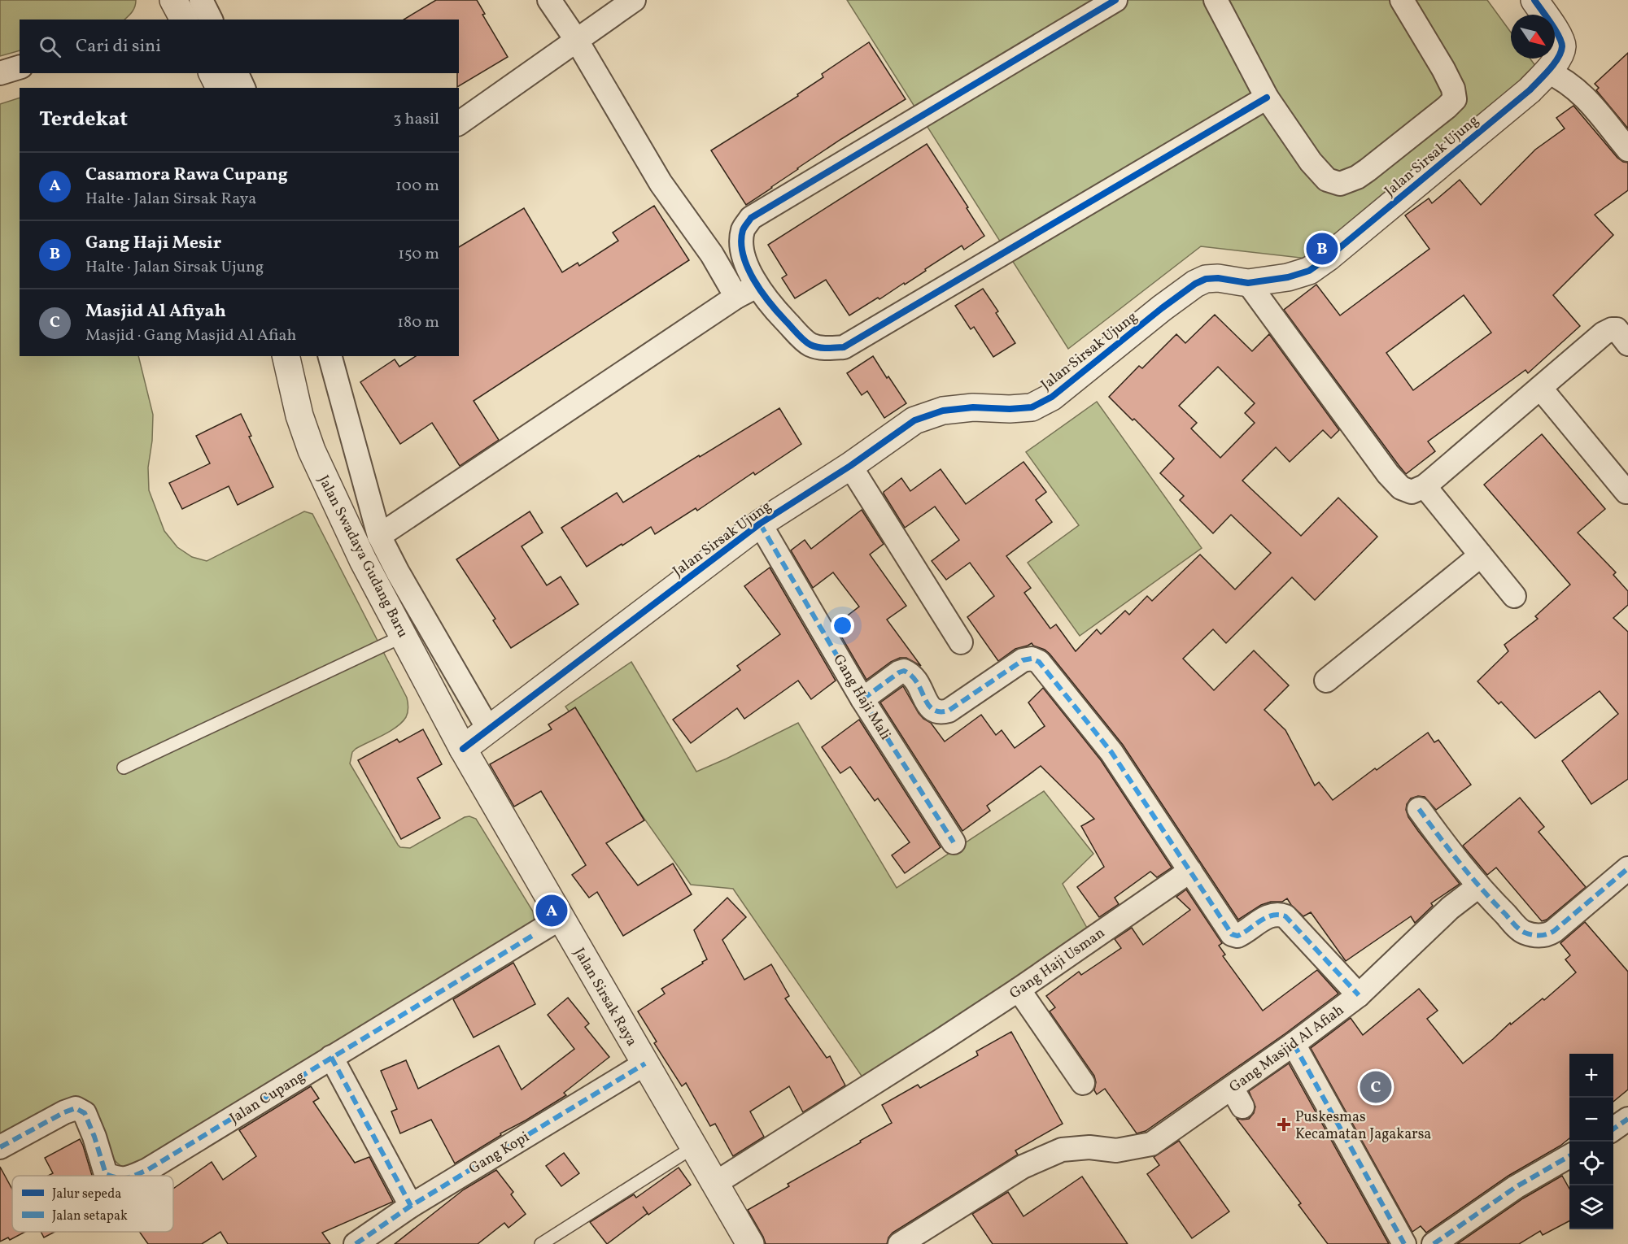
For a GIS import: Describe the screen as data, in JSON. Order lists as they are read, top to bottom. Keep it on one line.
{"streets":{"street":["Jalan Sirsak Ujung","Jalan Swadaya Gudang Baru","Gang Haji Mali","Gang Haji Usman","Jalan Sirsak Raya","Gang Masjid Al Afiah","Jalan Cupang","Gang Kopi"]},"crossings":[["Jalan Sirsak Ujung","Jalan Swadaya Gudang Baru"],["Jalan Sirsak Ujung","Gang Haji Mali"],["Jalan Sirsak Ujung","Jalan Sirsak Raya"],["Jalan Swadaya Gudang Baru","Jalan Sirsak Raya"],["Gang Haji Usman","Jalan Sirsak Raya"],["Jalan Sirsak Raya","Jalan Cupang"],["Jalan Sirsak Raya","Gang Kopi"]],"places":{"health":["Puskesmas Kecamatan Jagakarsa"]},"legend":["Jalur sepeda","Jalan setapak"],"north":"bottom right","page":{"search":"Cari di sini","heading":["Terdekat","3 hasil"],"list":[{"mark":"A","name":"Casamora Rawa Cupang","note":"Halte · Jalan Sirsak Raya","value":"100 m"},{"mark":"B","name":"Gang Haji Mesir","note":"Halte · Jalan Sirsak Ujung","value":"150 m"},{"mark":"C","name":"Masjid Al Afiyah","note":"Masjid · Gang Masjid Al Afiah","value":"180 m"}],"pins":["B","A","C"],"map_buttons":["+","−"]}}
